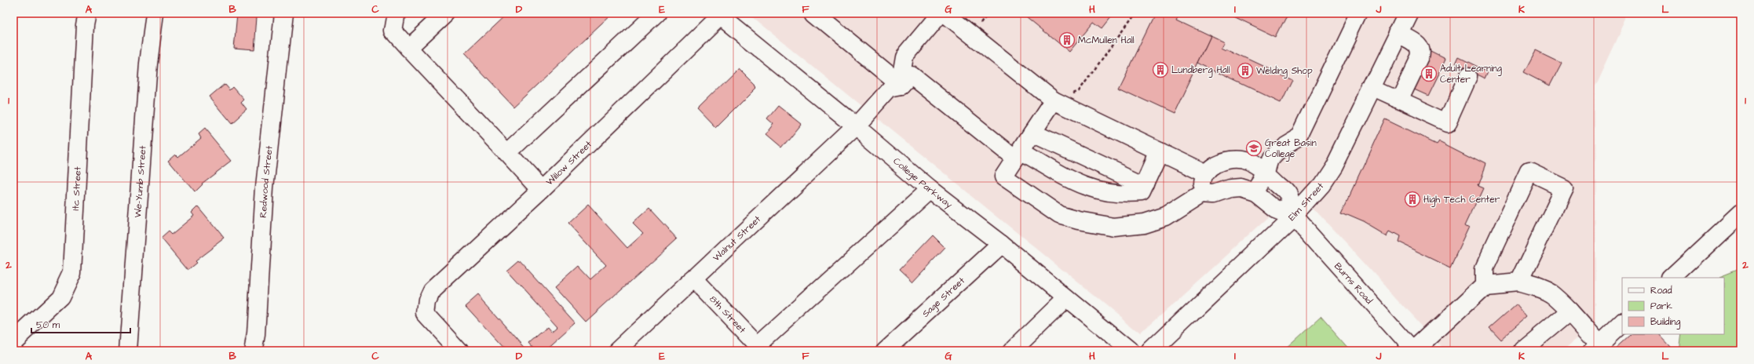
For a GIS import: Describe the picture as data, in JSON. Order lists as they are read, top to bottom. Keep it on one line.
{"streets":{"street":["Willow Street","We-Yumb Street","Redwood Street","College Parkway","Itc Street","Elm Street","Walnut Street","Burns Road","Sage Street","8th Street"]},"crossings":[["Willow Street","College Parkway"],["College Parkway","Walnut Street"],["College Parkway","Sage Street"],["Elm Street","Burns Road"],["Walnut Street","8th Street"]],"places":{"building":["McMullen Hall","Lundberg Hall","Welding Shop","Adult Learning Center","High Tech Center"],"school or university":["Great Basin College"]},"legend":["Road","Park","Building"],"scale_bar":"50 m","grid":{"columns":["A","B","C","D","E","F","G","H","I","J","K","L"],"rows":["1","2"]}}
